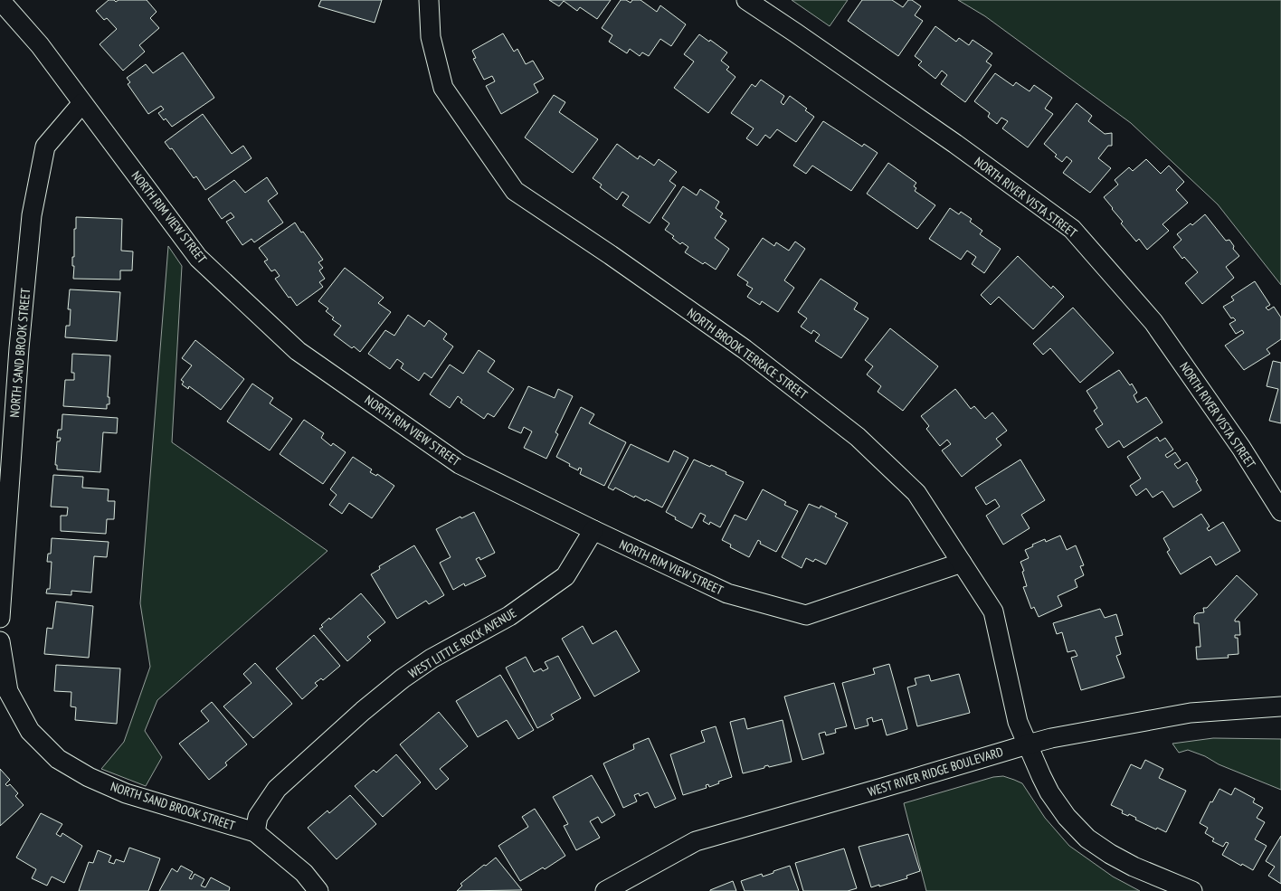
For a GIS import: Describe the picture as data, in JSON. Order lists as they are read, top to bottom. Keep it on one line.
{"streets":{"street":["NORTH RIVER VISTA STREET","NORTH RIM VIEW STREET","NORTH SAND BROOK STREET","NORTH BROOK TERRACE STREET","WEST LITTLE ROCK AVENUE","WEST RIVER RIDGE BOULEVARD"]},"crossings":[["NORTH RIM VIEW STREET","NORTH SAND BROOK STREET"],["NORTH RIM VIEW STREET","NORTH BROOK TERRACE STREET"],["NORTH RIM VIEW STREET","WEST LITTLE ROCK AVENUE"],["NORTH SAND BROOK STREET","WEST LITTLE ROCK AVENUE"],["NORTH BROOK TERRACE STREET","WEST RIVER RIDGE BOULEVARD"]]}
